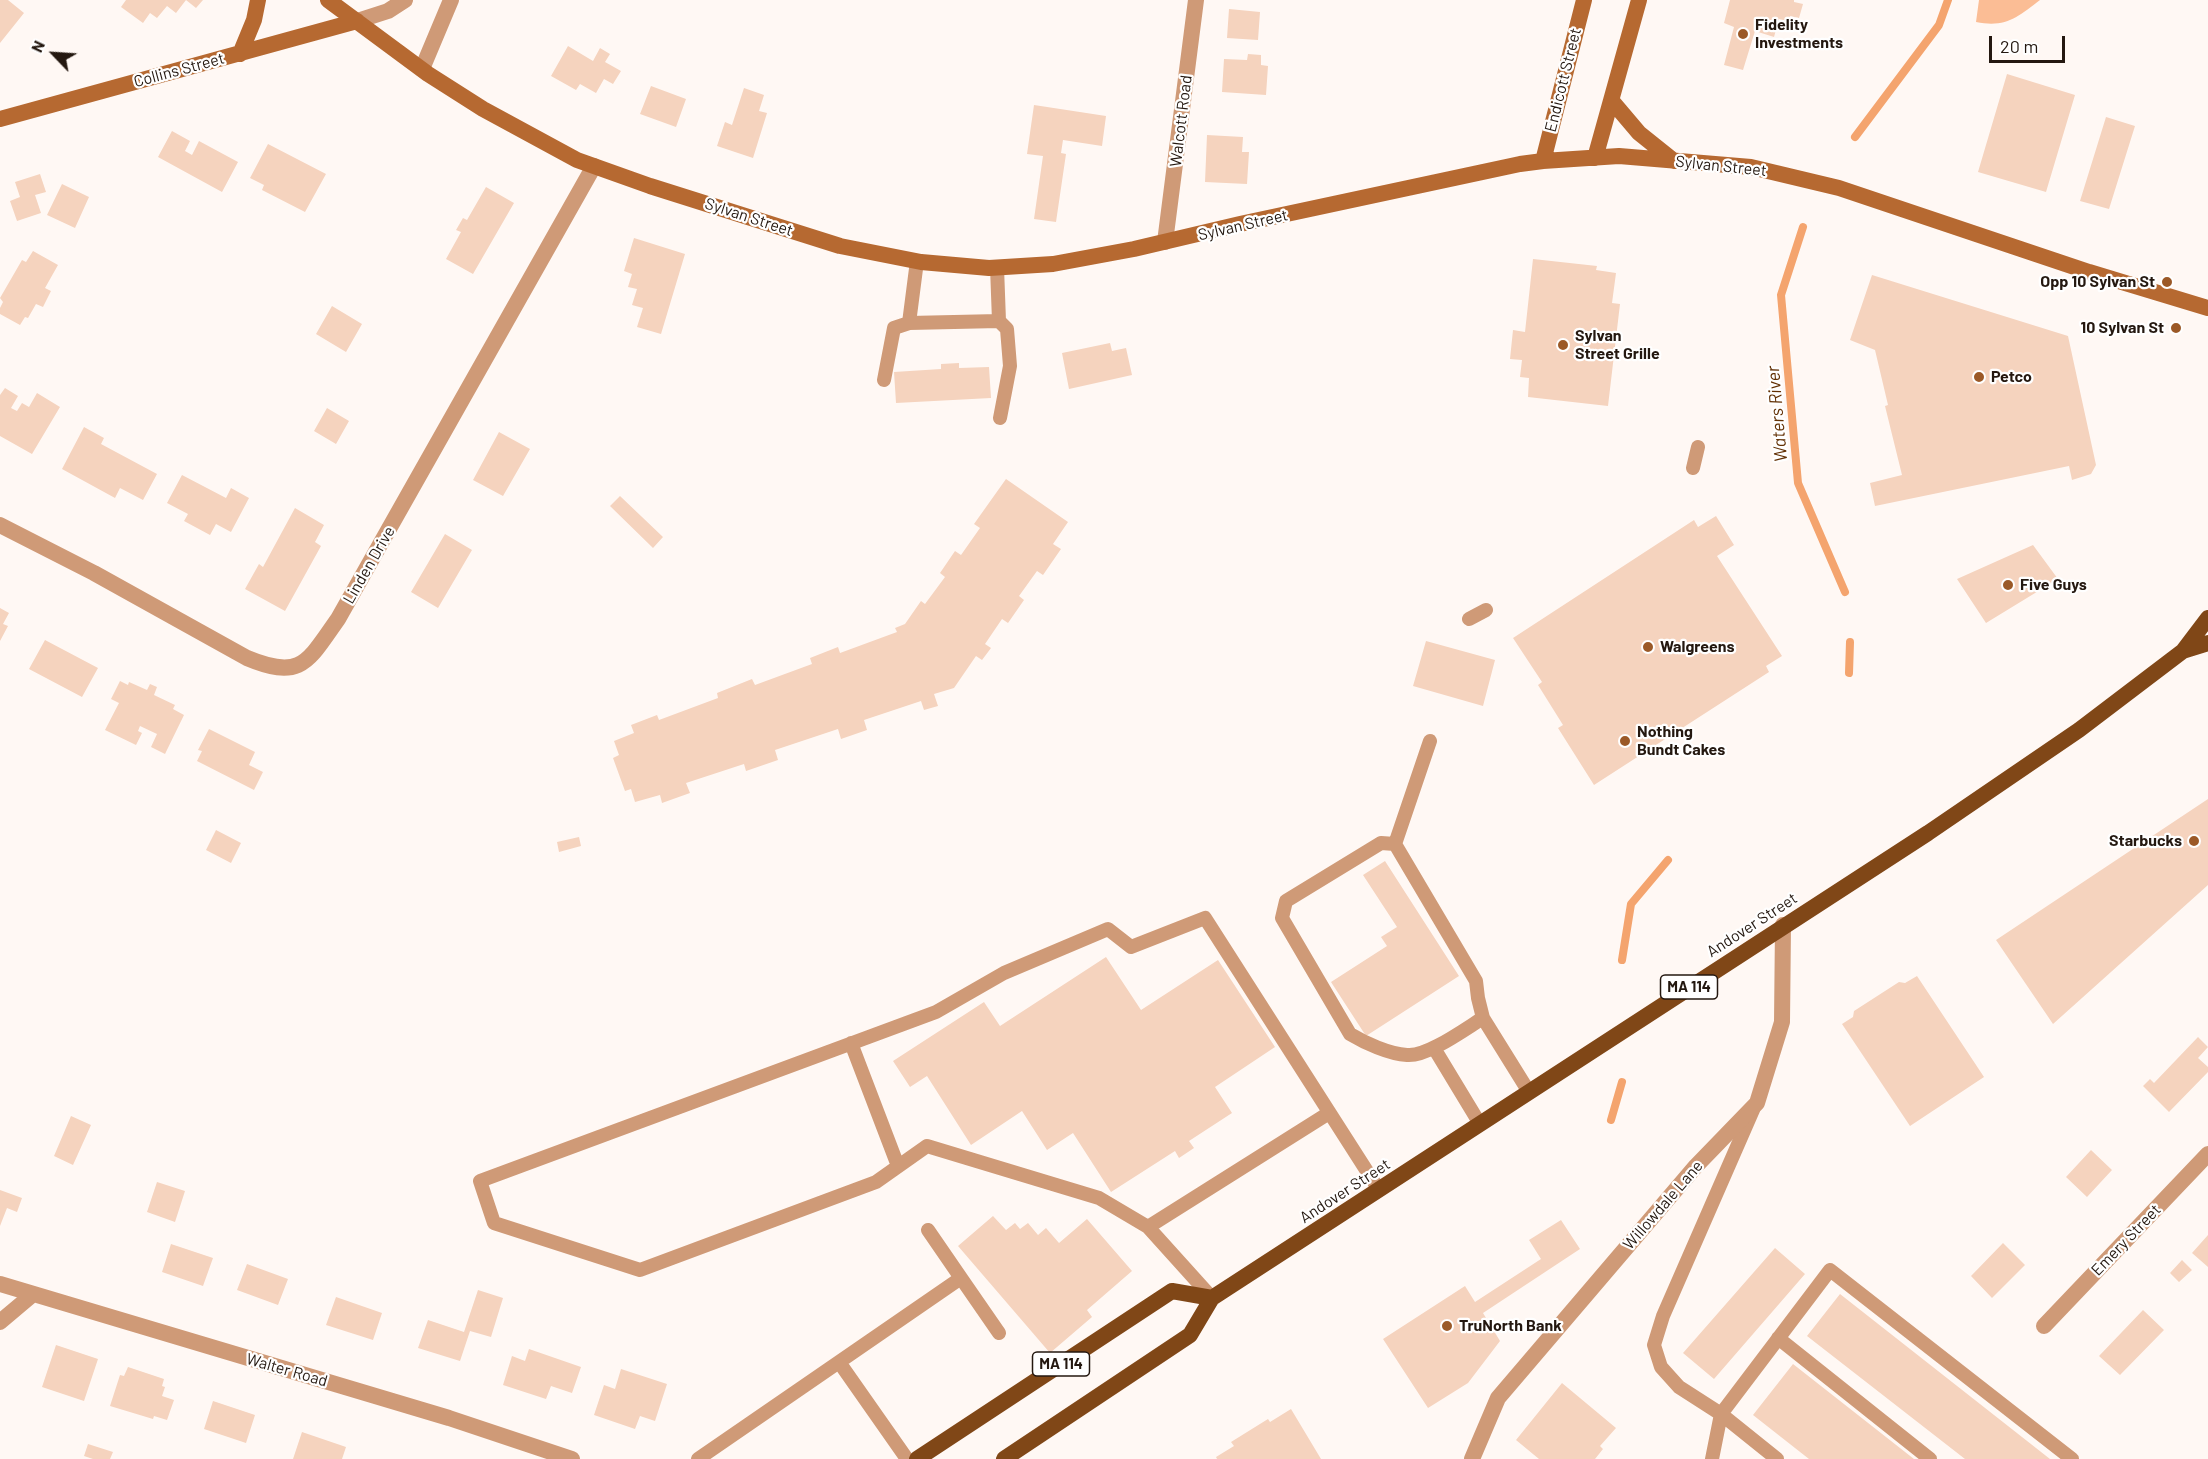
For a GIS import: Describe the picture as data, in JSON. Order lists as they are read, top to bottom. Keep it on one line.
{"streets":{"highway":["Andover Street","MA 114"],"main road":["Collins Street","Endicott Street","Sylvan Street"],"street":["Walcott Road","Linden Drive","Willowdale Lane","Emery Street","Walter Road"]},"crossings":[["Collins Street","Sylvan Street"],["Endicott Street","Sylvan Street"],["Walcott Road","Sylvan Street"],["Sylvan Street","Linden Drive"],["Andover Street","MA 114"],["Andover Street","Willowdale Lane"]],"water":["Waters River"],"places":["Fidelity Investments","Opp 10 Sylvan St","10 Sylvan St","Sylvan Street Grille","Petco","Five Guys","Walgreens","Nothing Bundt Cakes","Starbucks","TruNorth Bank"],"scale_bar":"20 m","north":"top left"}
